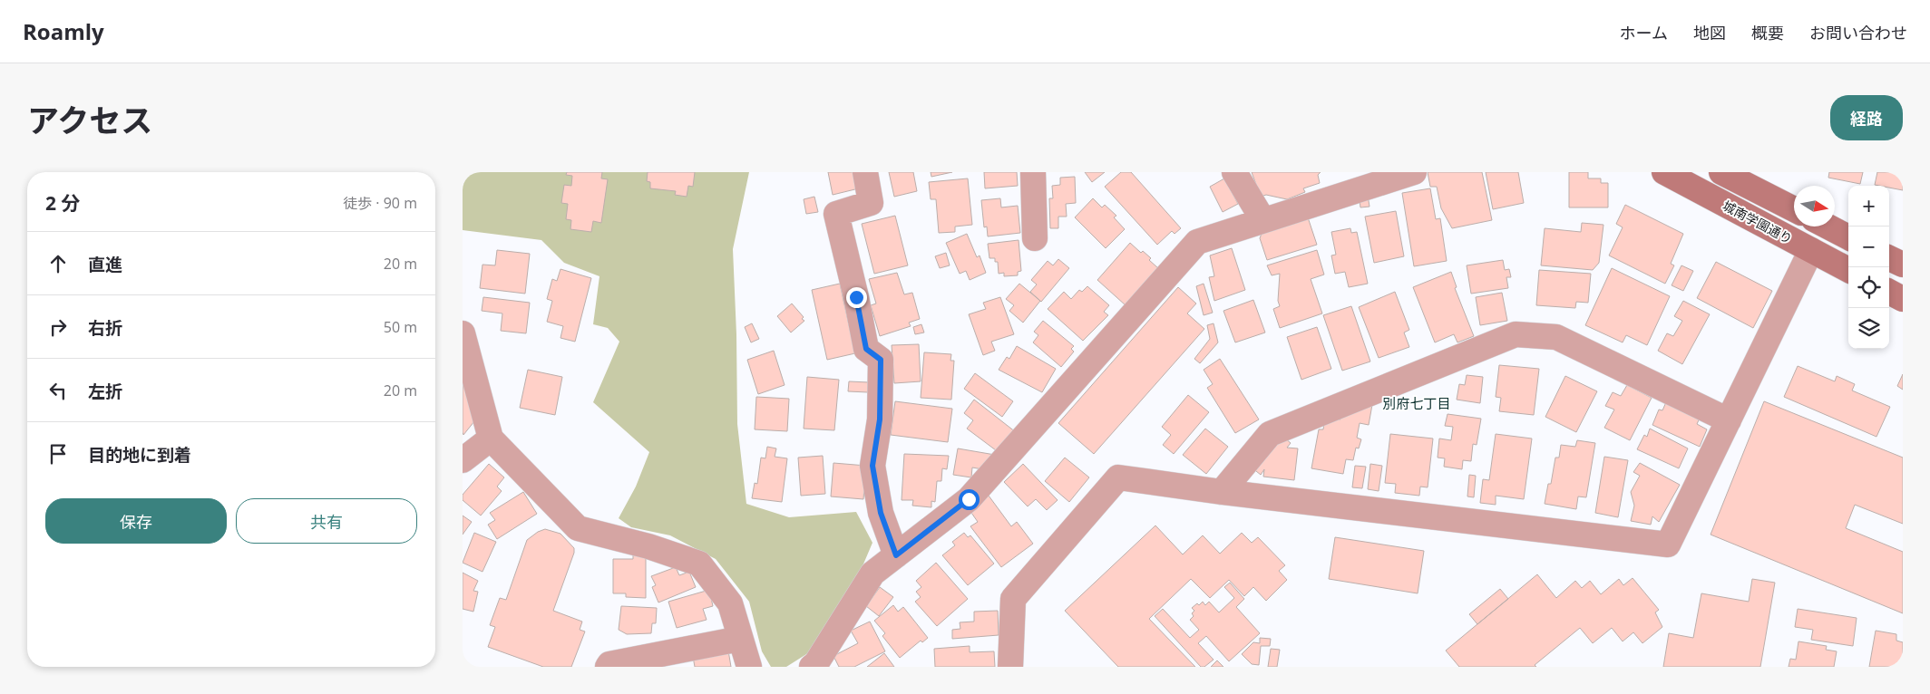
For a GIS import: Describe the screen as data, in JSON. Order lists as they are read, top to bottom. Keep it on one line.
{"streets":{"street":["城南学園通り"]},"districts":["別府七丁目"],"north":"right","page":{"header":"Roamly","nav":["ホーム","地図","概要","お問い合わせ"],"title":"アクセス","buttons":["経路",["保存","共有"]],"heading":["2 分","徒歩 · 90 m"],"map_buttons":["+","−"],"list":[["直進","20 m"],["右折","50 m"],["左折","20 m"],"目的地に到着"]}}
